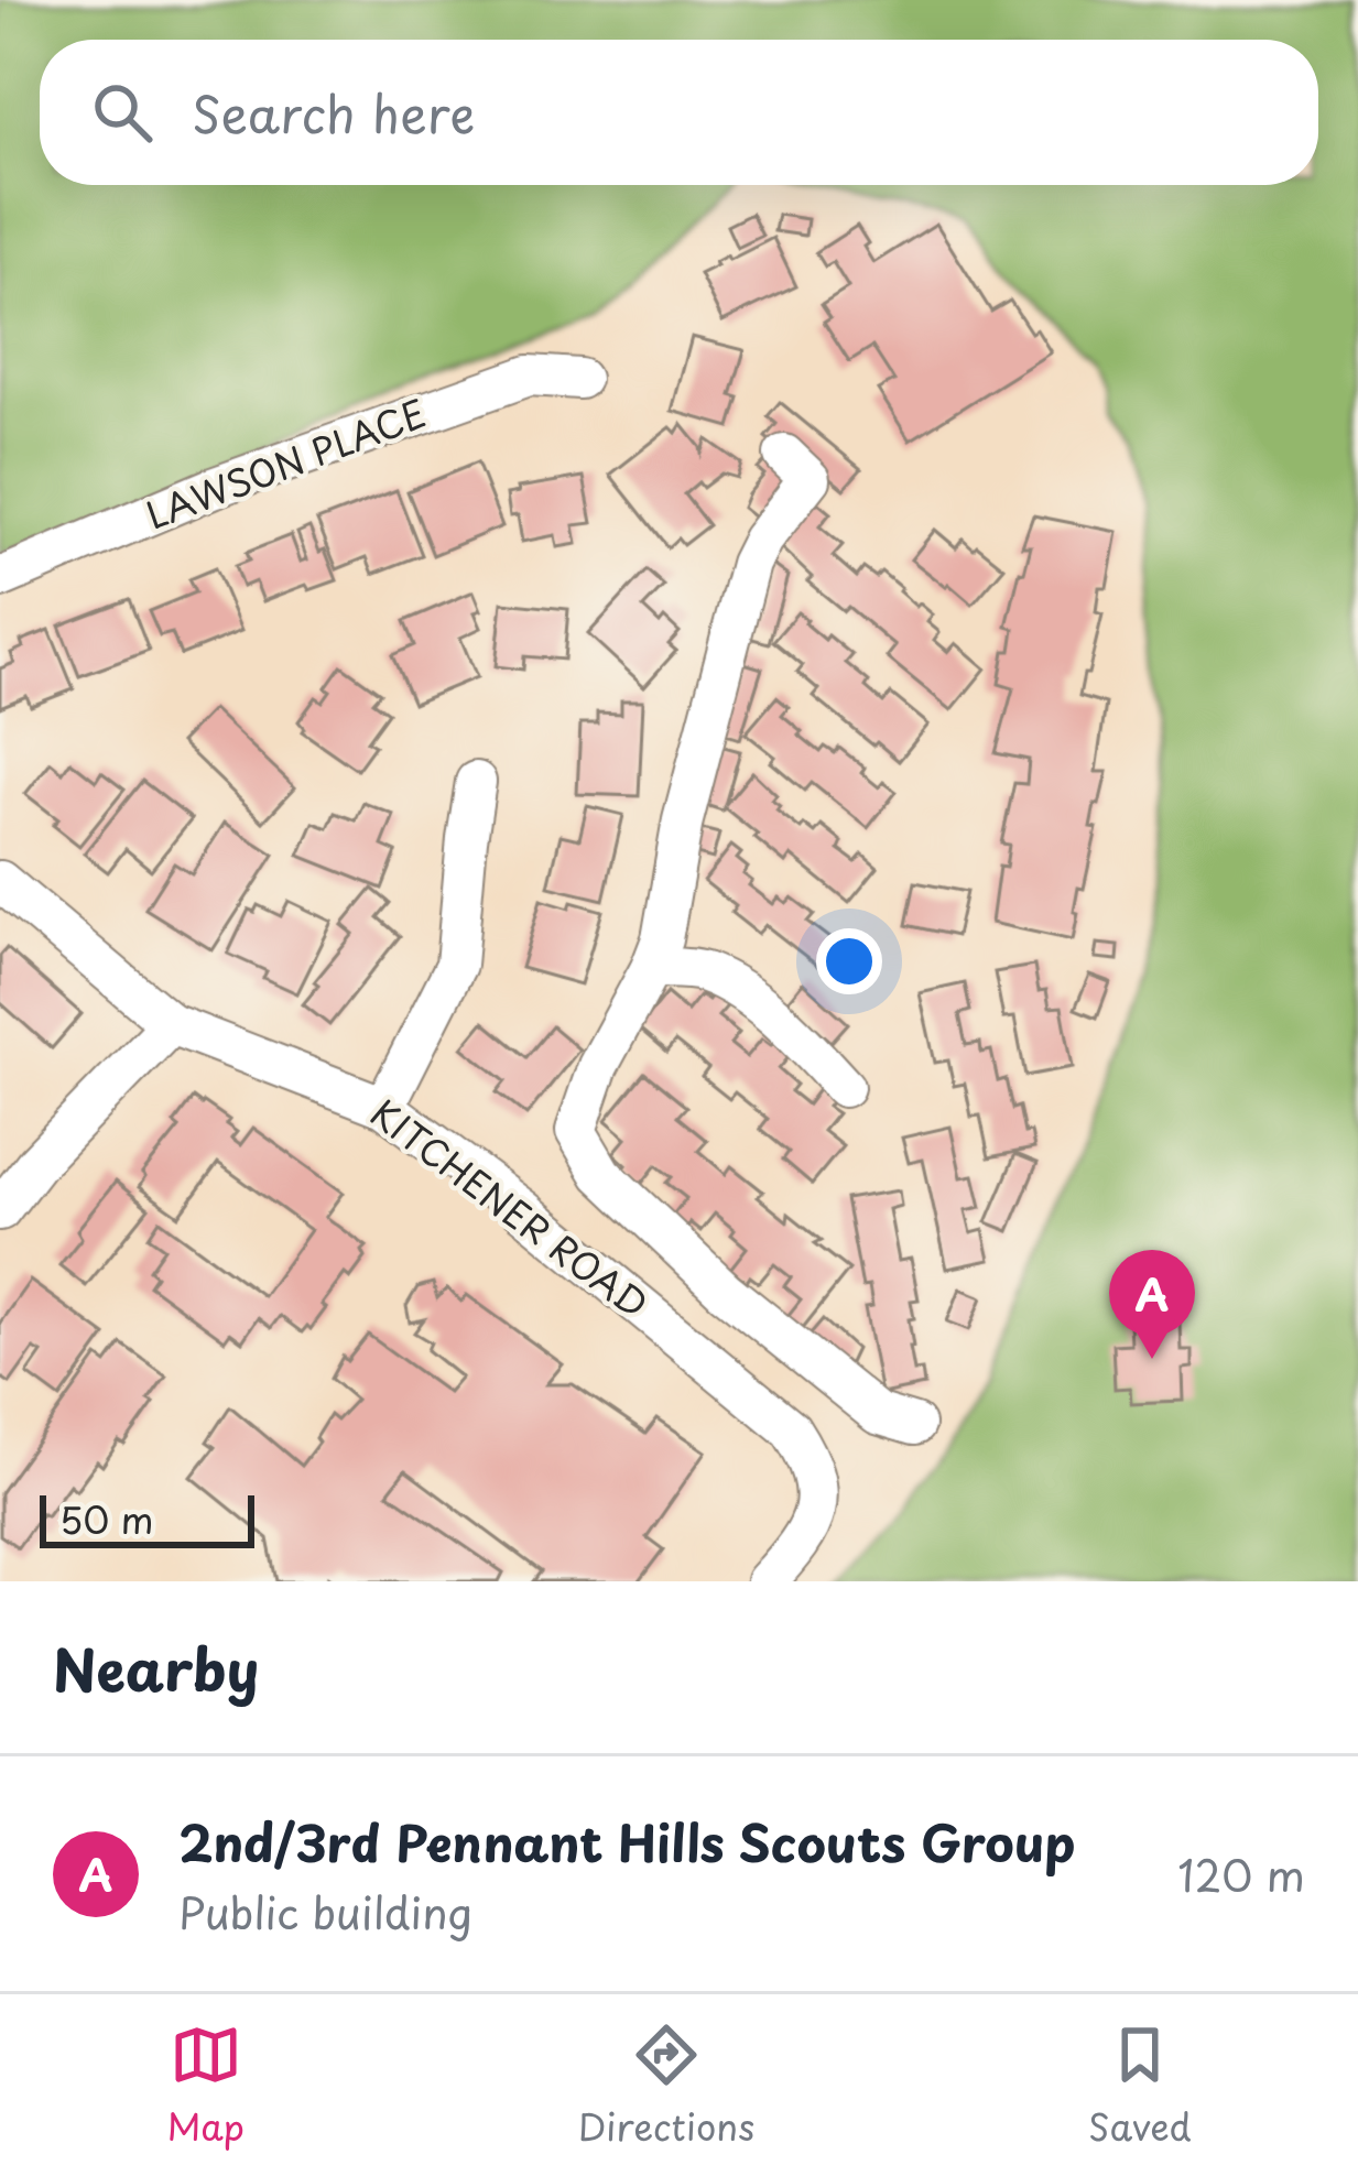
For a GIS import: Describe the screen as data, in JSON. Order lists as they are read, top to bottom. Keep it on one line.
{"streets":{"street":["LAWSON PLACE","KITCHENER ROAD"]},"scale_bar":"50 m","page":{"search":"Search here","pins":"A","scale":"50 m","heading":"Nearby","list":[{"mark":"A","name":"2nd/3rd Pennant Hills Scouts Group","note":"Public building","value":"120 m"}],"nav":["Map","Directions","Saved"]}}
